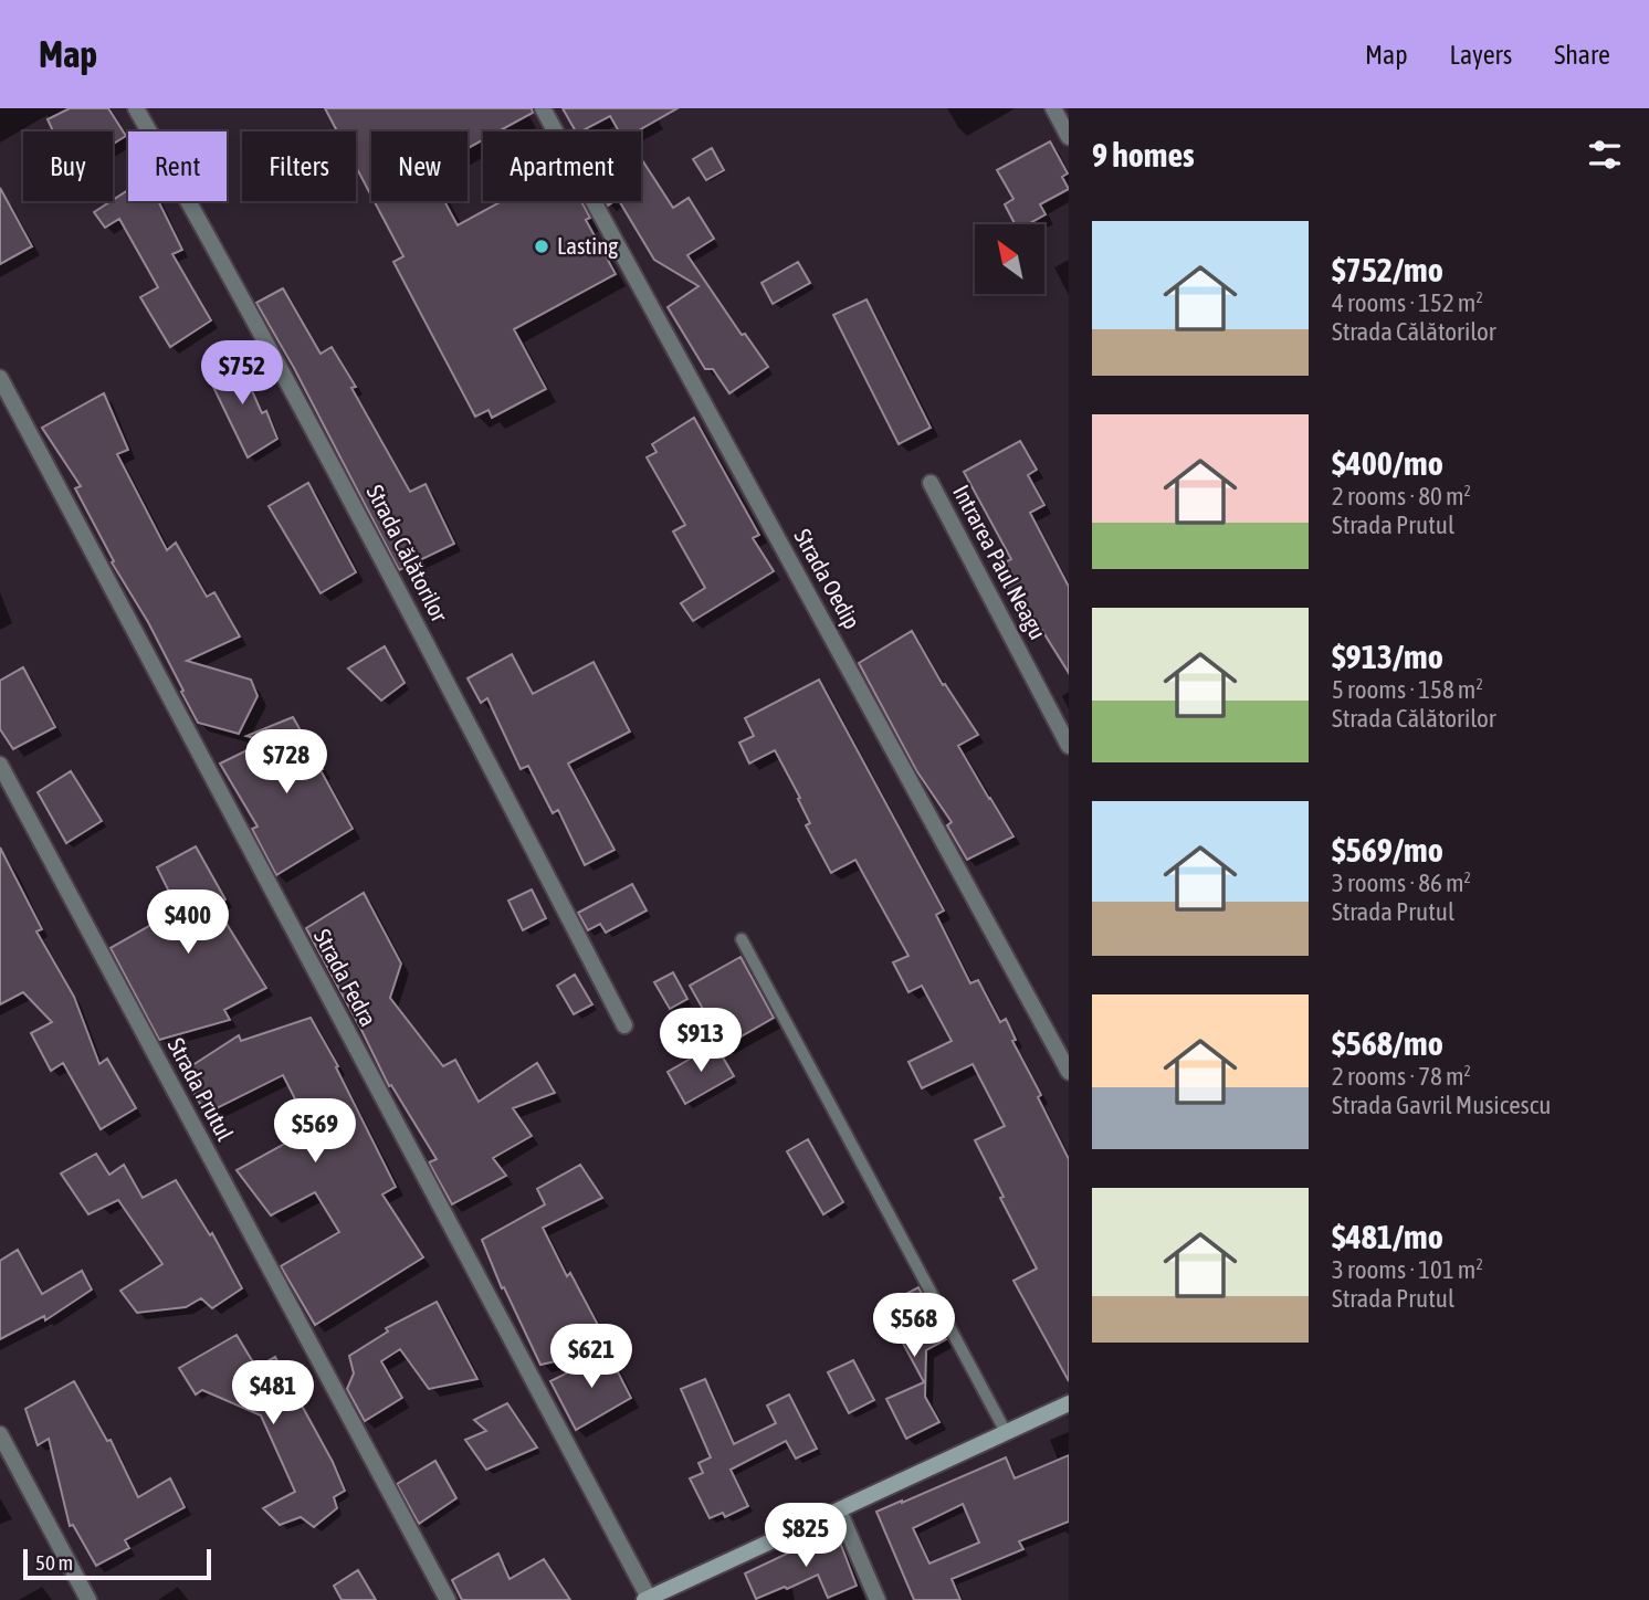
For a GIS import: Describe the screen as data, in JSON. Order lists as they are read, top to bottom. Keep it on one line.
{"streets":{"street":["Strada Călătorilor","Intrarea Paul Neagu","Strada Oedip","Strada Fedra","Strada Prutul"]},"places":["Lasting"],"scale_bar":"50 m","north":"top left","page":{"header":"Map","nav":["Map","Layers","Share"],"heading":"9 homes","chip":["Buy","Rent","Filters","New","Apartment"],"list":[{"name":"$752/mo","note":"4 rooms · 152 m² · Strada Călătorilor"},{"name":"$400/mo","note":"2 rooms · 80 m² · Strada Prutul"},{"name":"$913/mo","note":"5 rooms · 158 m² · Strada Călătorilor"},{"name":"$569/mo","note":"3 rooms · 86 m² · Strada Prutul"},{"name":"$568/mo","note":"2 rooms · 78 m² · Strada Gavril Musicescu"},{"name":"$481/mo","note":"3 rooms · 101 m² · Strada Prutul"}],"price":["$752","$728","$400","$913","$569","$568","$621","$481","$825"],"scale":"50 m"}}
